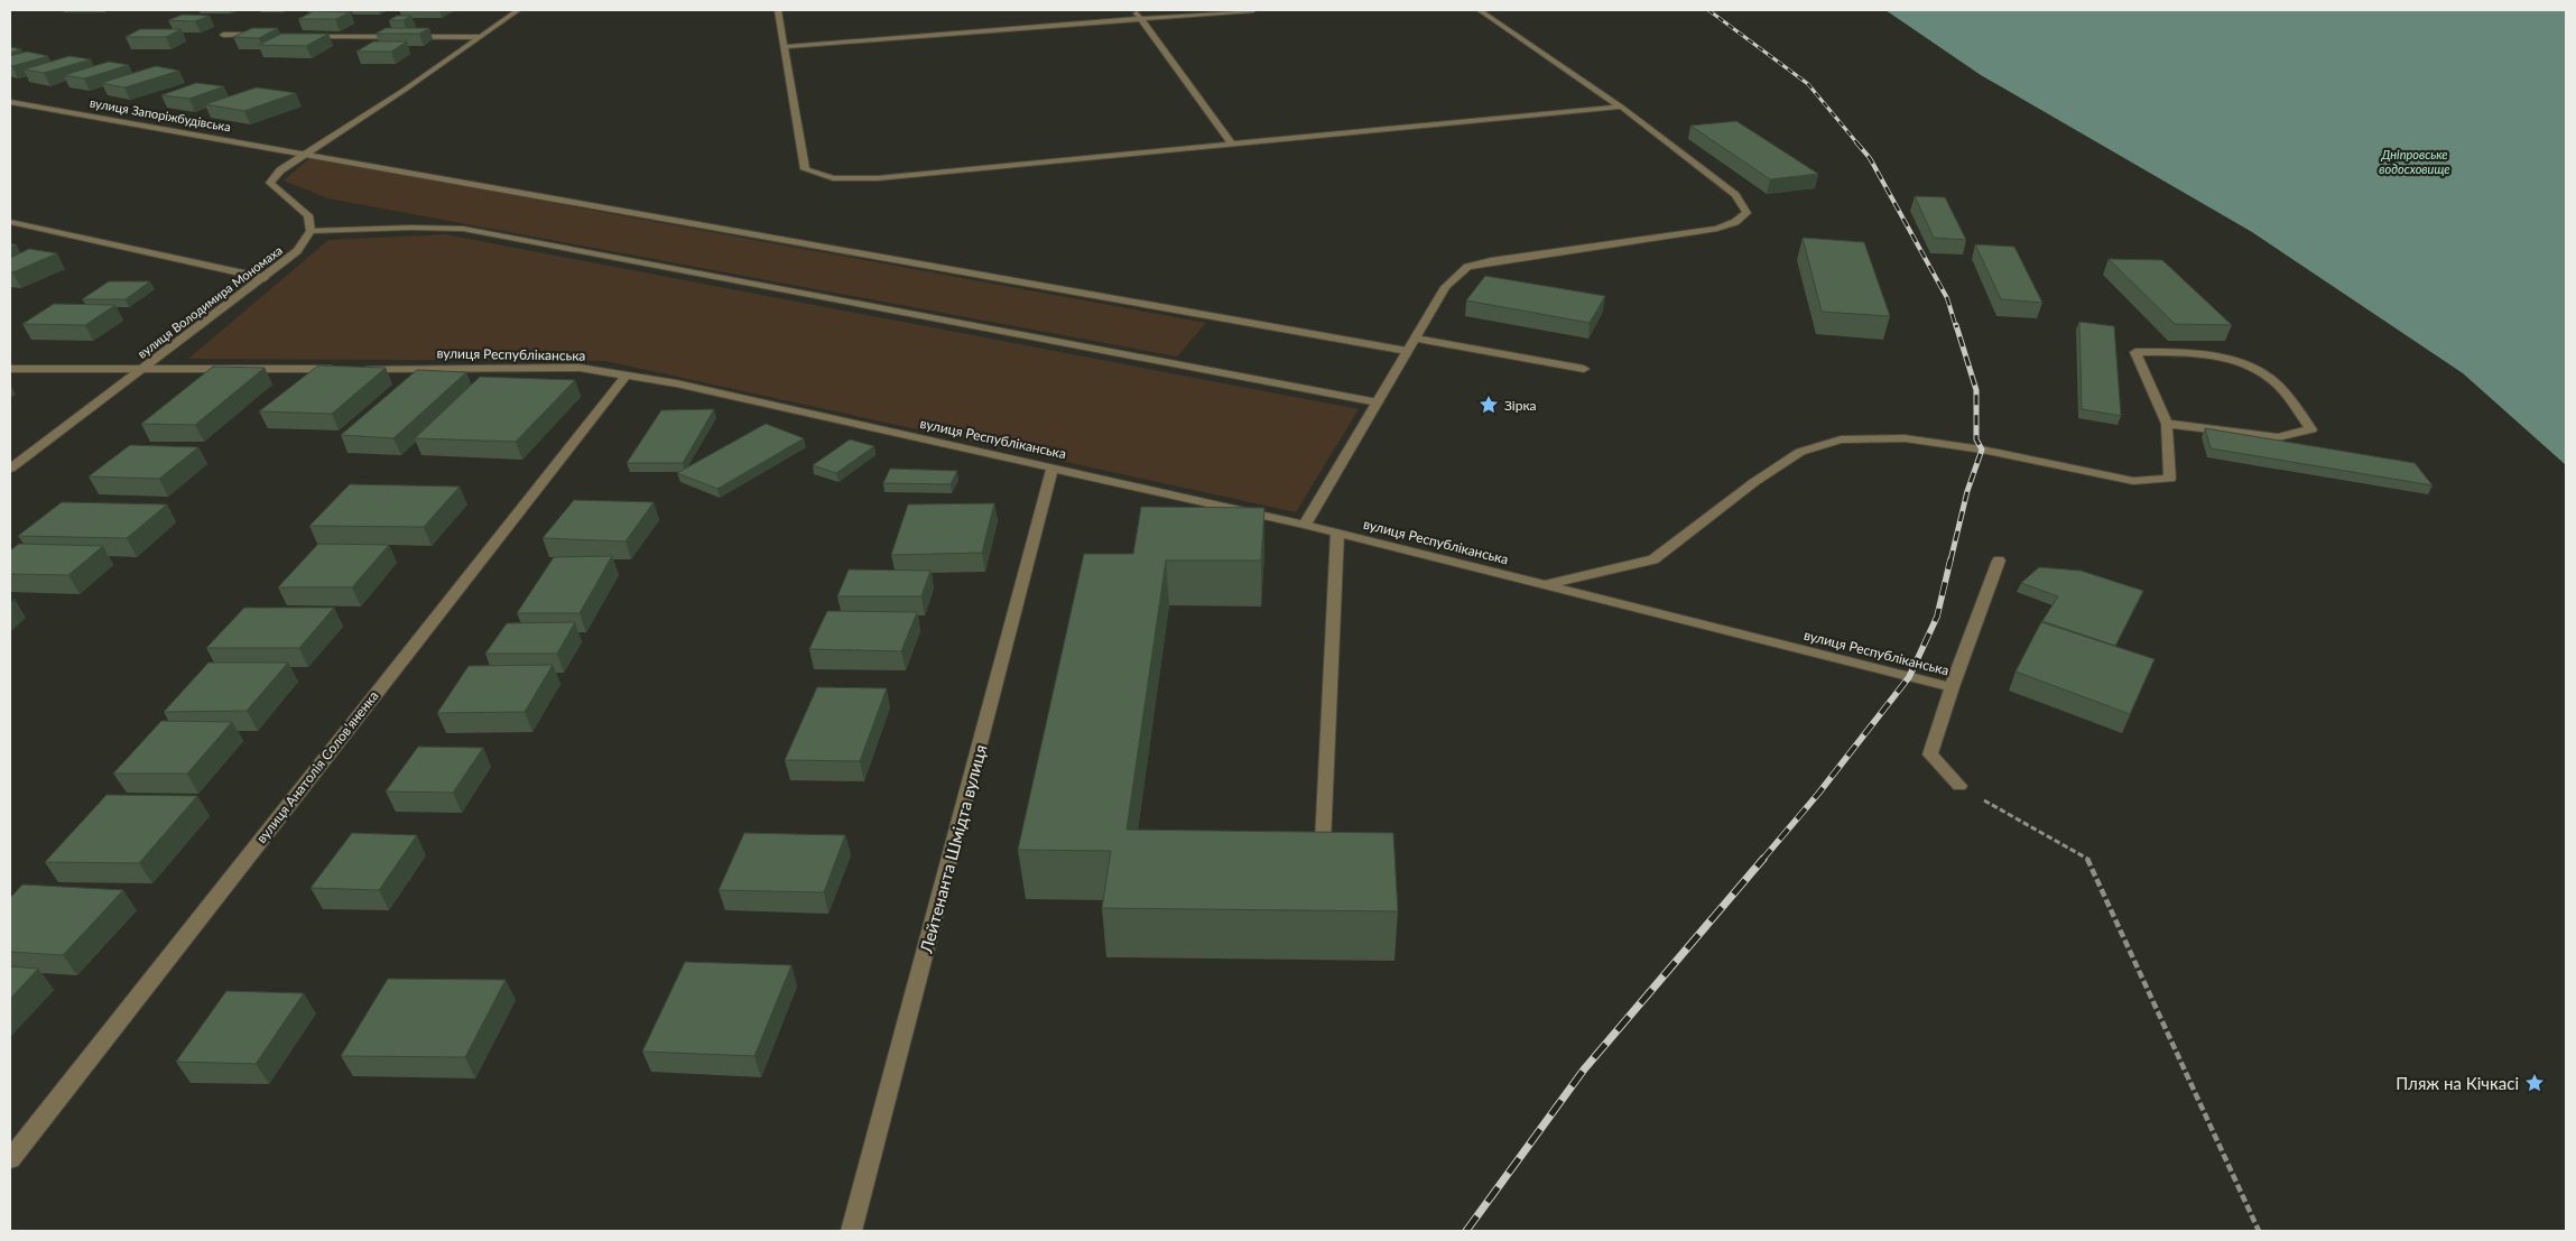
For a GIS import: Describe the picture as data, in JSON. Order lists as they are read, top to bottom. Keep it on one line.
{"streets":{"street":["вулиця Запоріжбудівська","вулиця Володимира Мономаха","вулиця Республіканська","вулиця Анатолія Солов’яненка","Лейтенанта Шмідта вулиця"]},"crossings":[["вулиця Володимира Мономаха","вулиця Республіканська"],["вулиця Республіканська","вулиця Анатолія Солов’яненка"],["вулиця Республіканська","Лейтенанта Шмідта вулиця"]],"water":["Дніпровське водосховище"],"places":{"place":["Зірка","Пляж на Кічкасі"]}}
